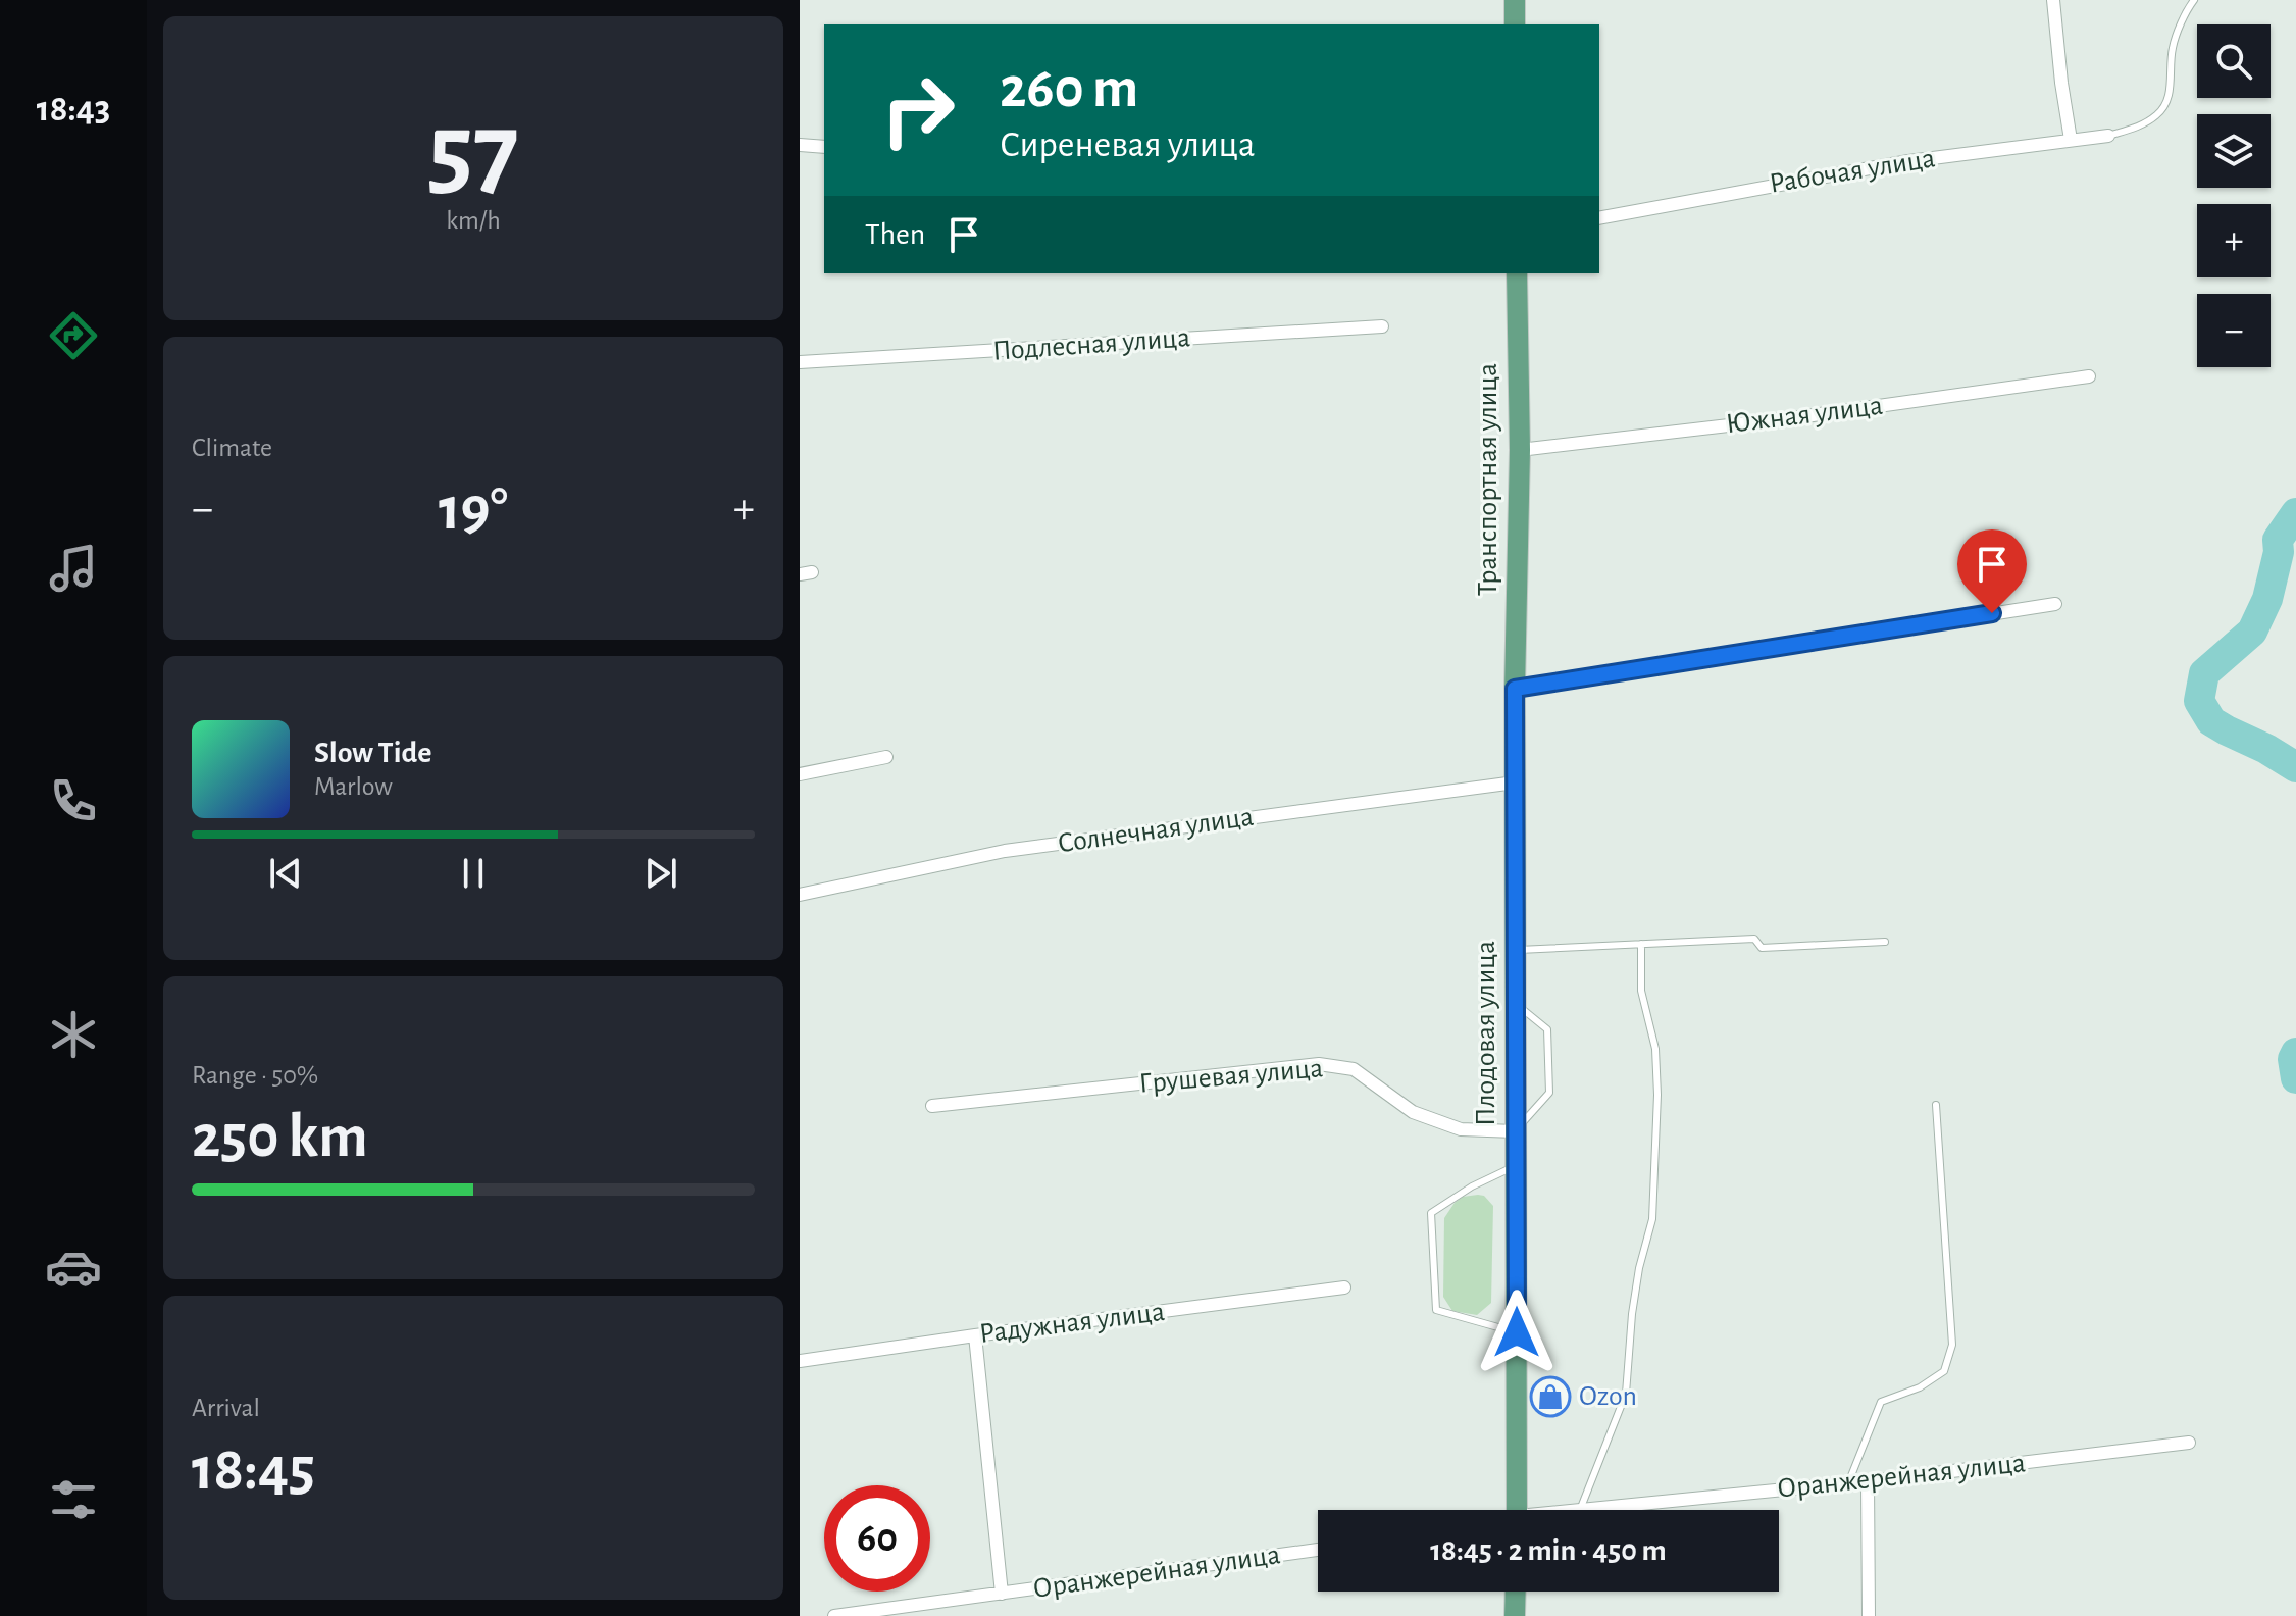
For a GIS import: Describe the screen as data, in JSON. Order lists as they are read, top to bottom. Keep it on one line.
{"streets":{"main road":["Транспортная улица","Плодовая улица"],"street":["Рабочая улица","Подлесная улица","Южная улица","Солнечная улица","Грушевая улица","Радужная улица","Оранжерейная улица"]},"crossings":[["Южная улица","Транспортная улица"],["Транспортная улица","Плодовая улица"],["Солнечная улица","Плодовая улица"],["Плодовая улица","Грушевая улица"]],"places":{"shop":["Ozon"]},"page":{"tabs":"18:43","tile":[["57","km/h"],"Climate",["Range · 50%","250 km"],["Arrival","18:45"]],"map_buttons":["+","−"],"turn":["260 m","Сиреневая улица"],"then":"Then","heat":["−","19°","+"],"song":["Slow Tide","Marlow"],"limit":"60","trip":"18:45 · 2 min · 450 m"}}
